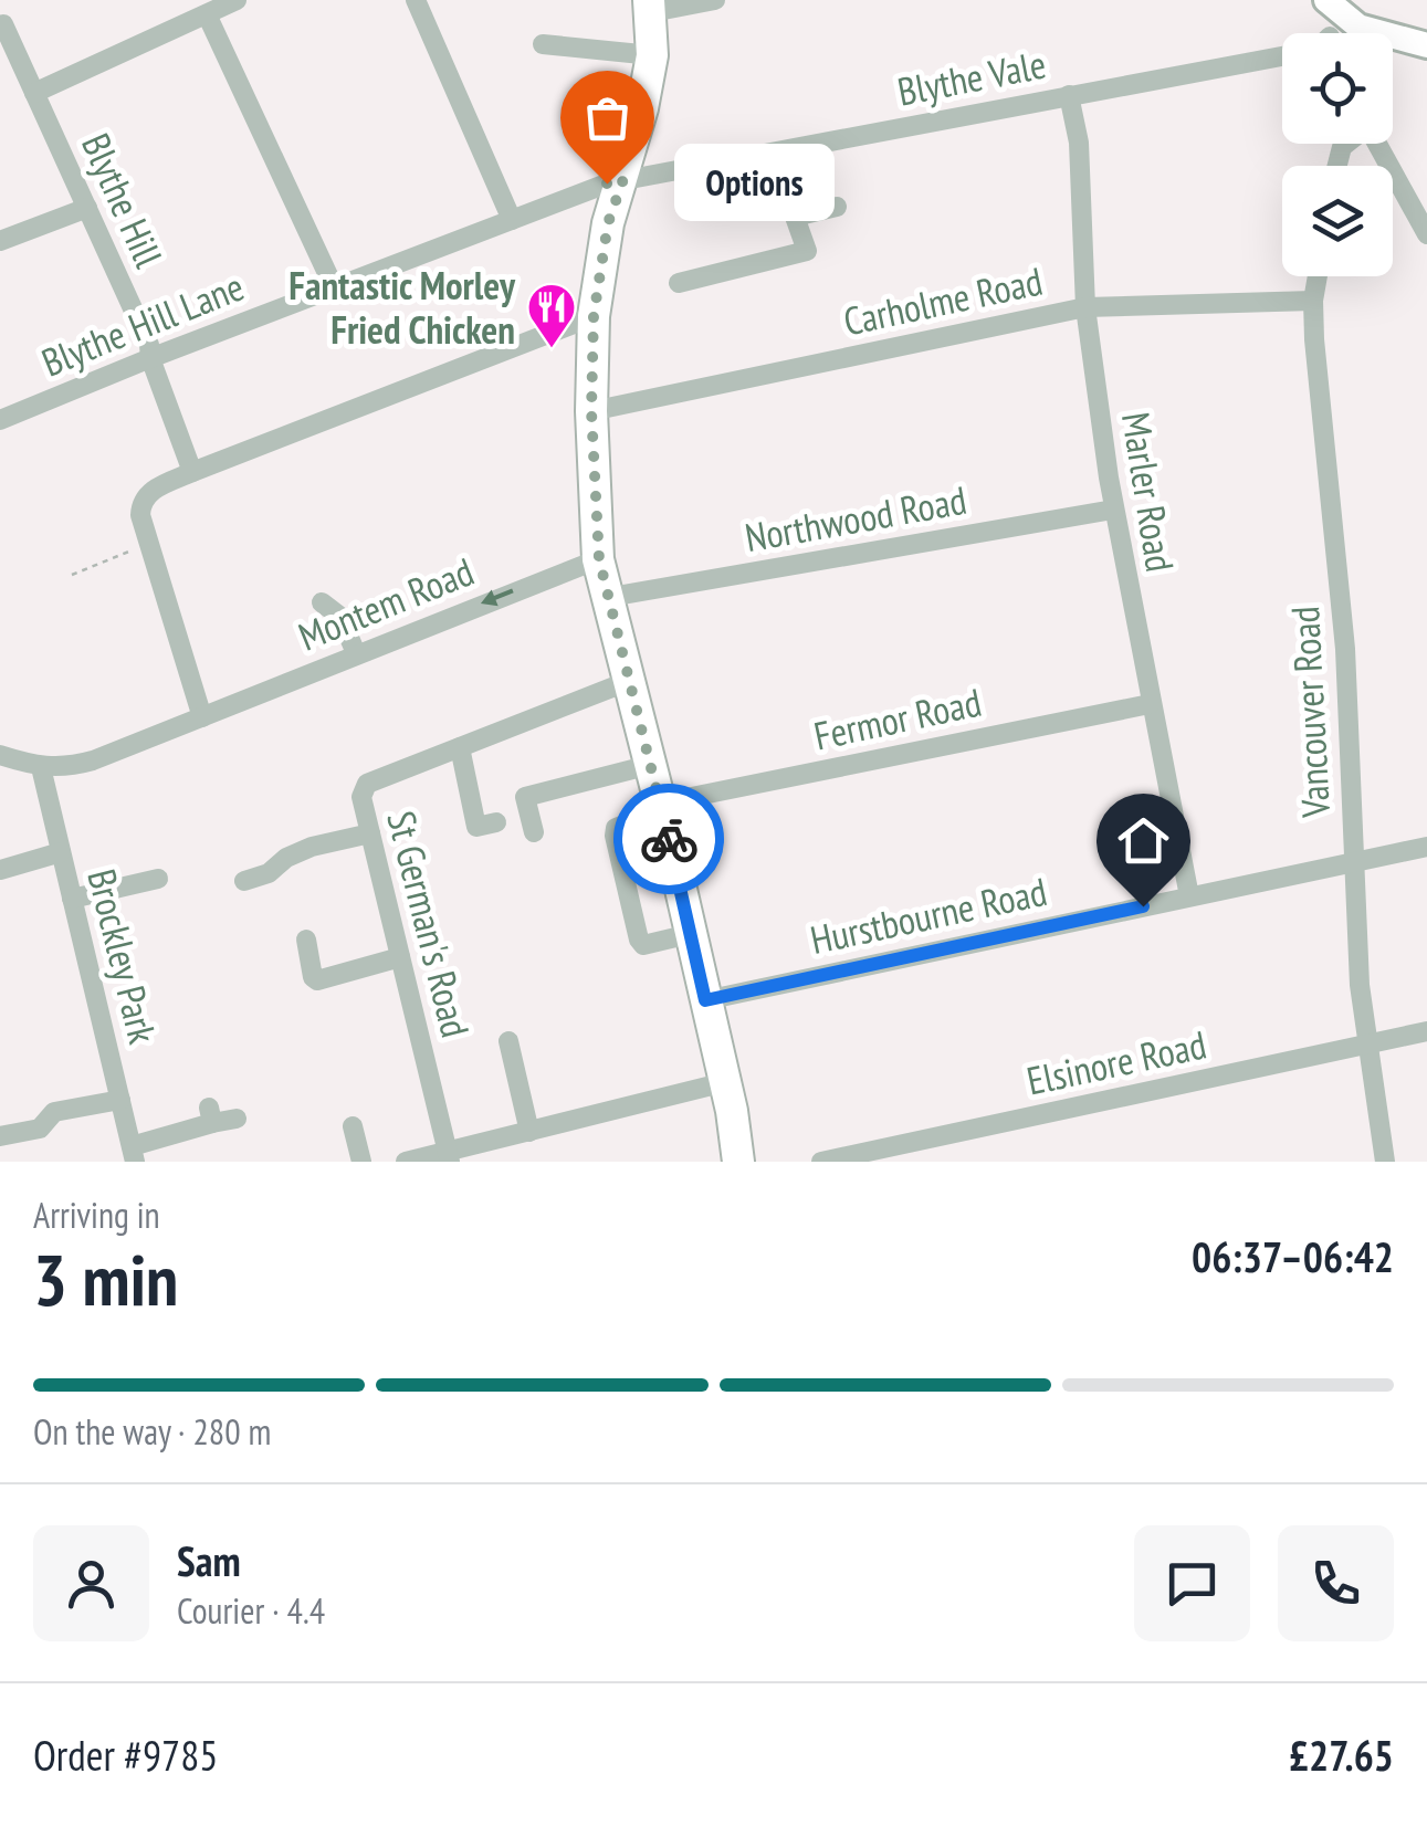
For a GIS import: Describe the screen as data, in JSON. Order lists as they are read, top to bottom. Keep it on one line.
{"streets":{"street":["Blythe Vale","Blythe Hill","Carholme Road","Blythe Hill Lane","Marler Road","Northwood Road","Montem Road","Vancouver Road","Fermor Road","Hurstbourne Road","St German's Road","Brockley Park","Elsinore Road"]},"crossings":[["Blythe Vale","Blythe Hill Lane"],["Blythe Vale","Marler Road"],["Blythe Hill","Blythe Hill Lane"],["Carholme Road","Marler Road"],["Carholme Road","Vancouver Road"],["Marler Road","Northwood Road"],["Marler Road","Fermor Road"],["Marler Road","Hurstbourne Road"],["Montem Road","Brockley Park"],["Vancouver Road","Hurstbourne Road"],["Vancouver Road","Elsinore Road"]],"one_way":["Montem Road"],"places":{"other":["Options"],"restaurant":["Fantastic Morley Fried Chicken"]},"page":{"bubble":"Options","heading":["3 min","Arriving in","06:37–06:42"],"panel":["Sam","Courier · 4.4","Order #9785","£27.65"],"bar":"On the way · 280 m"}}
